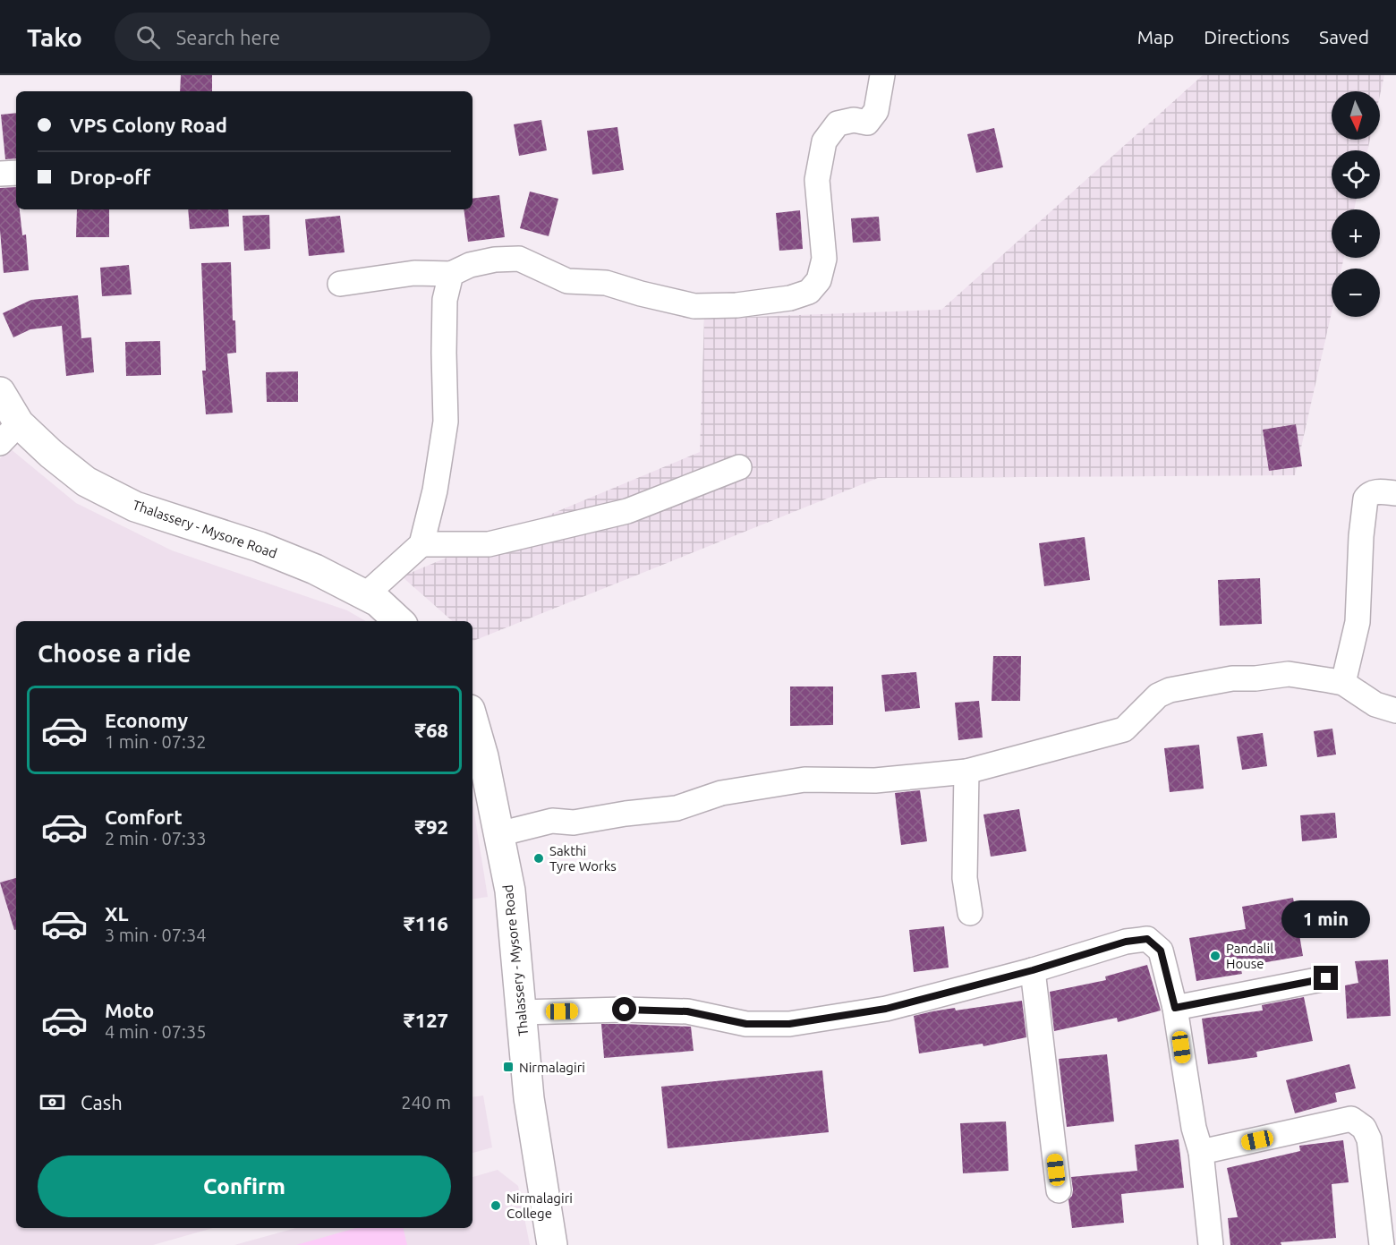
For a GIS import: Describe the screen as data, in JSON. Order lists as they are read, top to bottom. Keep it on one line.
{"streets":{"main road":["Thalassery - Mysore Road"]},"places":{"other":["Sakthi Tyre Works","Pandalil House","Nirmalagiri College"],"transit":["Nirmalagiri"]},"north":"bottom","page":{"header":"Tako","search":"Search here","nav":["Map","Directions","Saved"],"map_buttons":["+","−"],"banner":["VPS Colony Road","Drop-off"],"heading":"Choose a ride","list":[{"name":"Economy","note":"1 min · 07:32","value":"₹68"},{"name":"Comfort","note":"2 min · 07:33","value":"₹92"},{"name":"XL","note":"3 min · 07:34","value":"₹116"},{"name":"Moto","note":"4 min · 07:35","value":"₹127"}],"bubble":"1 min","pay":["Cash","240 m"],"buttons":"Confirm"}}
